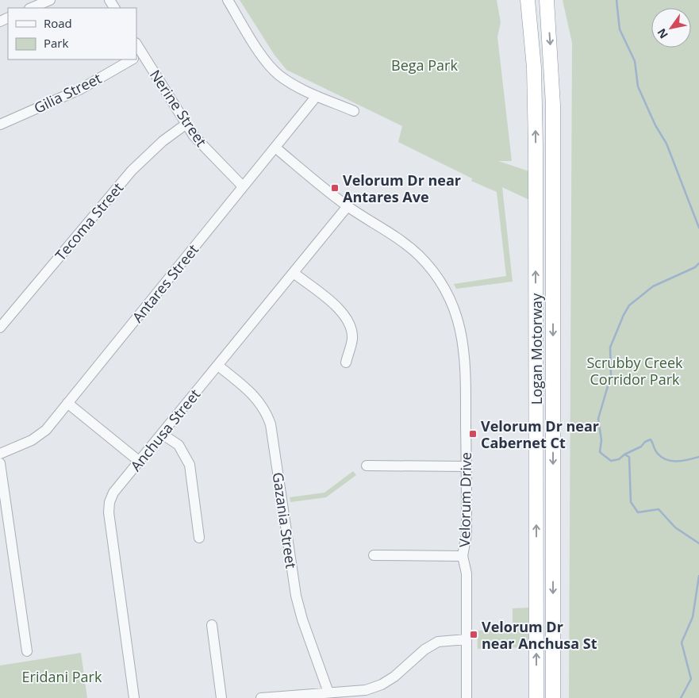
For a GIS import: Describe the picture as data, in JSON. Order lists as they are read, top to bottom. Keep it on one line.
{"streets":{"highway":["Logan Motorway"],"street":["Gilia Street","Nerine Street","Tecoma Street","Antares Street","Anchusa Street","Velorum Drive","Gazania Street"]},"crossings":[["Nerine Street","Tecoma Street"],["Nerine Street","Antares Street"],["Antares Street","Velorum Drive"],["Anchusa Street","Velorum Drive"],["Anchusa Street","Gazania Street"]],"parks":["Bega Park","Scrubby Creek Corridor Park","Eridani Park"],"places":{"transit":["Velorum Dr near Antares Ave","Velorum Dr near Cabernet Ct","Velorum Dr near Anchusa St"]},"legend":["Road","Park"],"north":"bottom left"}
